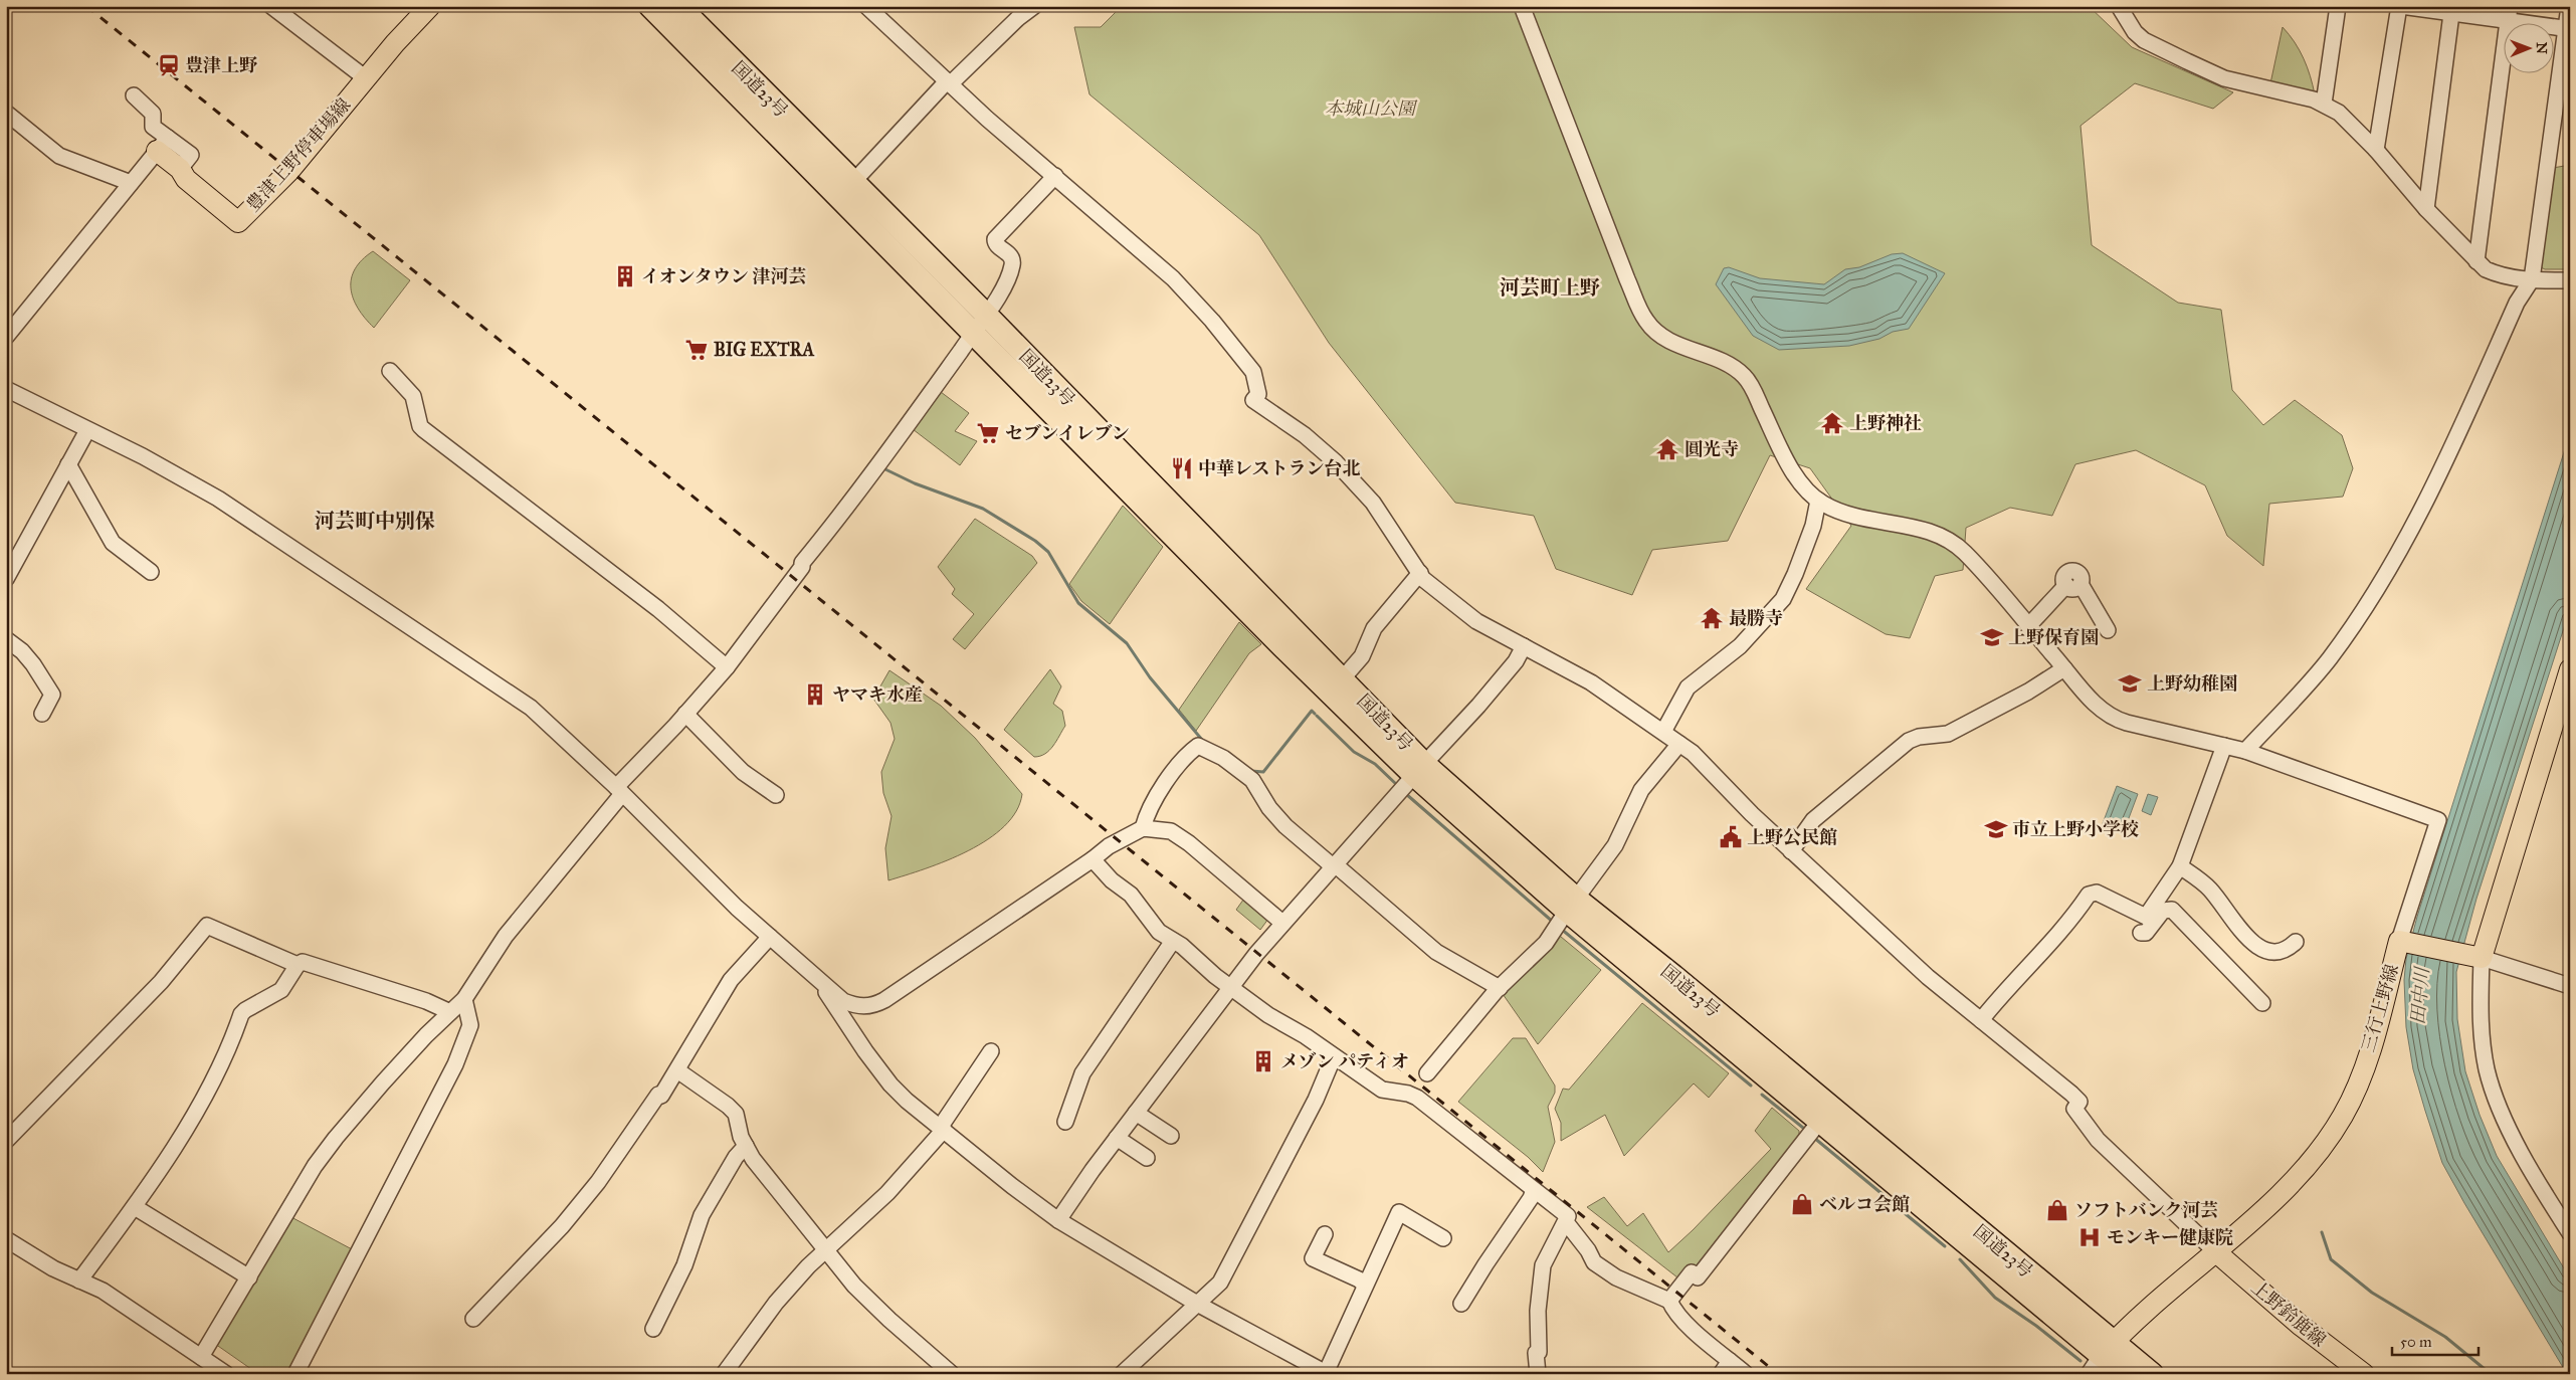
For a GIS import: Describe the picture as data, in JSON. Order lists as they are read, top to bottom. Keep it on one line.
{"streets":{"highway":["国道23号"],"main road":["豊津上野停車場線","三行上野線","上野鈴鹿線"]},"crossings":[["国道23号","三行上野線"],["三行上野線","上野鈴鹿線"]],"districts":["河芸町上野","河芸町中別保"],"water":["田中川"],"parks":["本城山公園"],"places":{"station":["豊津上野"],"building":["イオンタウン 津河芸","ヤマキ水産","メゾン パティオ"],"supermarket":["BIG EXTRA","セブンイレブン"],"temple":["上野神社","圓光寺","最勝寺"],"restaurant":["中華レストラン台北"],"school or university":["上野保育園","上野幼稚園","市立上野小学校"],"public building":["上野公民館"],"shop":["ベルコ会館","ソフトバンク河芸"],"hospital":["モンキー健康院"]},"scale_bar":"50 m","north":"right"}
